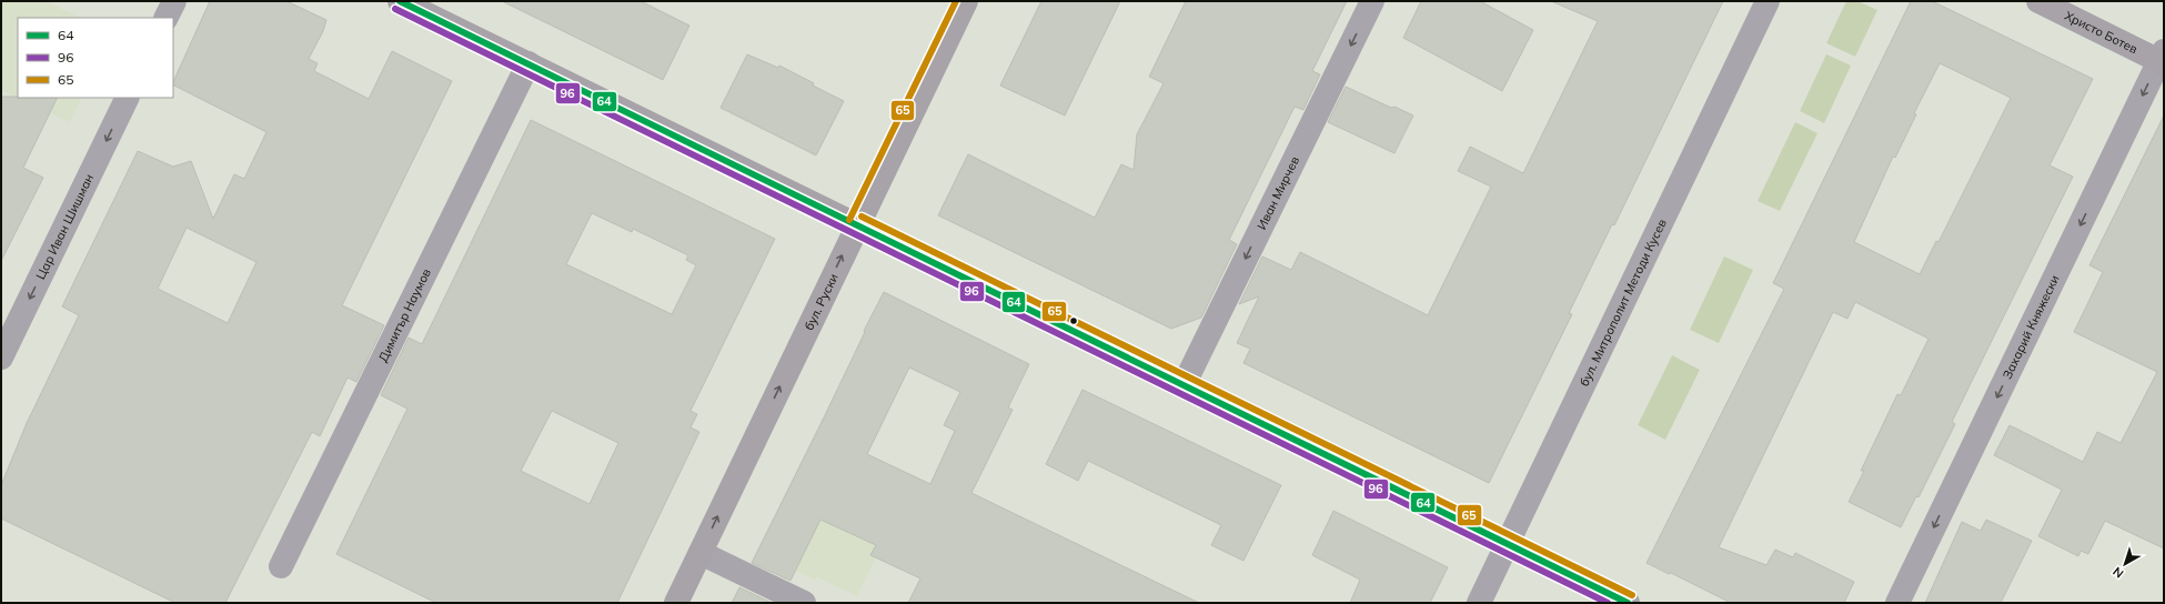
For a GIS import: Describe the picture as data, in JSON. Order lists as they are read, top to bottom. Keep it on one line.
{"streets":{"main road":["Христо Ботев","бул. Руски"],"street":["Иван Мирчев","Цар Иван Шишман","бул. Митрополит Методи Кусев","Димитър Наумов","Захарий Княжески"]},"crossings":[["Христо Ботев","Захарий Княжески"]],"one_way":["Иван Мирчев","Цар Иван Шишман","бул. Руски","Захарий Княжески"],"lines":["transit line 64","transit line 65","transit line 96"],"legend":["64","96","65"],"north":"bottom left"}
